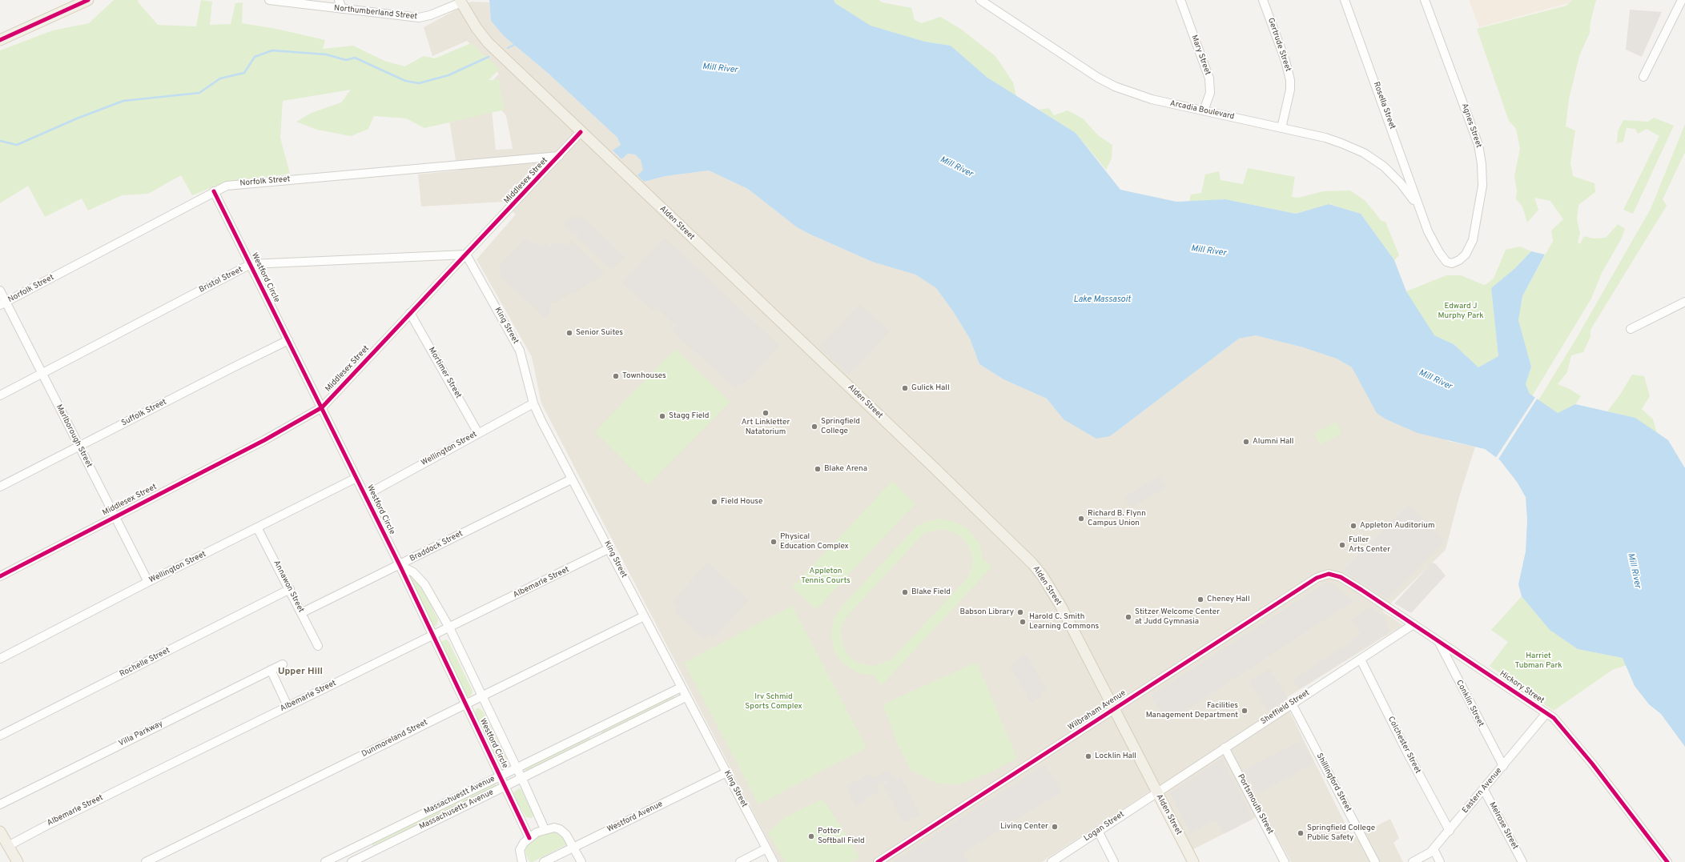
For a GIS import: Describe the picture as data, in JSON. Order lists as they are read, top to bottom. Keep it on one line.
{"streets":{"main road":["Alden Street"],"street":["Northumberland Street","Gertrude Street","Mary Street","Rosella Street","Arcadia Boulevard","Agnes Street","Middlesex Street","Norfolk Street","Westford Circle","Bristol Street","King Street","Mortimer Street","Suffolk Street","Marlborough Street","Wellington Street","Braddock Street","Albemarle Street","Annawon Street","Rochelle Street","Hickory Street","Conklin Street","Sheffield Street","Wilbraham Avenue","Villa Parkway","Dunmoreland Street","Colchester Street","Shillingford Street","Eastern Avenue","Massachuestt Avenue","Portsmouth Street","Massachusetts Avenue","Westford Avenue","Melrose Street","Logan Street"]},"crossings":[["Northumberland Street","Alden Street"],["Gertrude Street","Arcadia Boulevard"],["Mary Street","Arcadia Boulevard"],["Rosella Street","Arcadia Boulevard"],["Rosella Street","Agnes Street"],["Arcadia Boulevard","Agnes Street"],["Middlesex Street","Norfolk Street"],["Middlesex Street","Alden Street"],["Middlesex Street","Westford Circle"],["Middlesex Street","Bristol Street"],["Middlesex Street","King Street"],["Middlesex Street","Mortimer Street"],["Middlesex Street","Marlborough Street"],["Norfolk Street","Westford Circle"],["Norfolk Street","Marlborough Street"],["Alden Street","Sheffield Street"],["Alden Street","Wilbraham Avenue"],["Alden Street","Logan Street"],["Westford Circle","Bristol Street"],["Westford Circle","Suffolk Street"],["Westford Circle","Wellington Street"],["Westford Circle","Braddock Street"],["Westford Circle","Albemarle Street"],["Westford Circle","Dunmoreland Street"],["Westford Circle","Massachuestt Avenue"],["Westford Circle","Massachusetts Avenue"],["Bristol Street","King Street"],["Bristol Street","Marlborough Street"],["King Street","Wellington Street"],["King Street","Braddock Street"],["King Street","Albemarle Street"],["King Street","Dunmoreland Street"],["King Street","Massachuestt Avenue"],["King Street","Massachusetts Avenue"],["King Street","Westford Avenue"],["Mortimer Street","Wellington Street"],["Suffolk Street","Marlborough Street"],["Marlborough Street","Wellington Street"],["Wellington Street","Annawon Street"],["Braddock Street","Annawon Street"],["Annawon Street","Rochelle Street"],["Hickory Street","Conklin Street"],["Hickory Street","Sheffield Street"],["Hickory Street","Wilbraham Avenue"],["Hickory Street","Eastern Avenue"],["Conklin Street","Eastern Avenue"],["Sheffield Street","Colchester Street"],["Sheffield Street","Shillingford Street"],["Sheffield Street","Portsmouth Street"],["Sheffield Street","Logan Street"],["Colchester Street","Eastern Avenue"],["Eastern Avenue","Melrose Street"]],"districts":["Upper Hill"],"water":["Mill River","Lake Massasoit"],"parks":["Edward J Murphy Park","Appleton Tennis Courts","Harriet Tubman Park","Irv Schmid Sports Complex"],"places":["Senior Suites","Townhouses","Gulick Hall","Art Linkletter Natatorium","Stagg Field","Springfield College","Alumni Hall","Blake Arena","Field House","Richard B. Flynn Campus Union","Appleton Auditorium","Physical Education Complex","Fuller Arts Center","Blake Field","Cheney Hall","Babson Library","Stitzer Welcome Center at Judd Gymnasia","Harold C. Smith Learning Commons","Facilities Management Department","Locklin Hall","Living Center","Springfield College Public Safety","Potter Softball Field"]}
